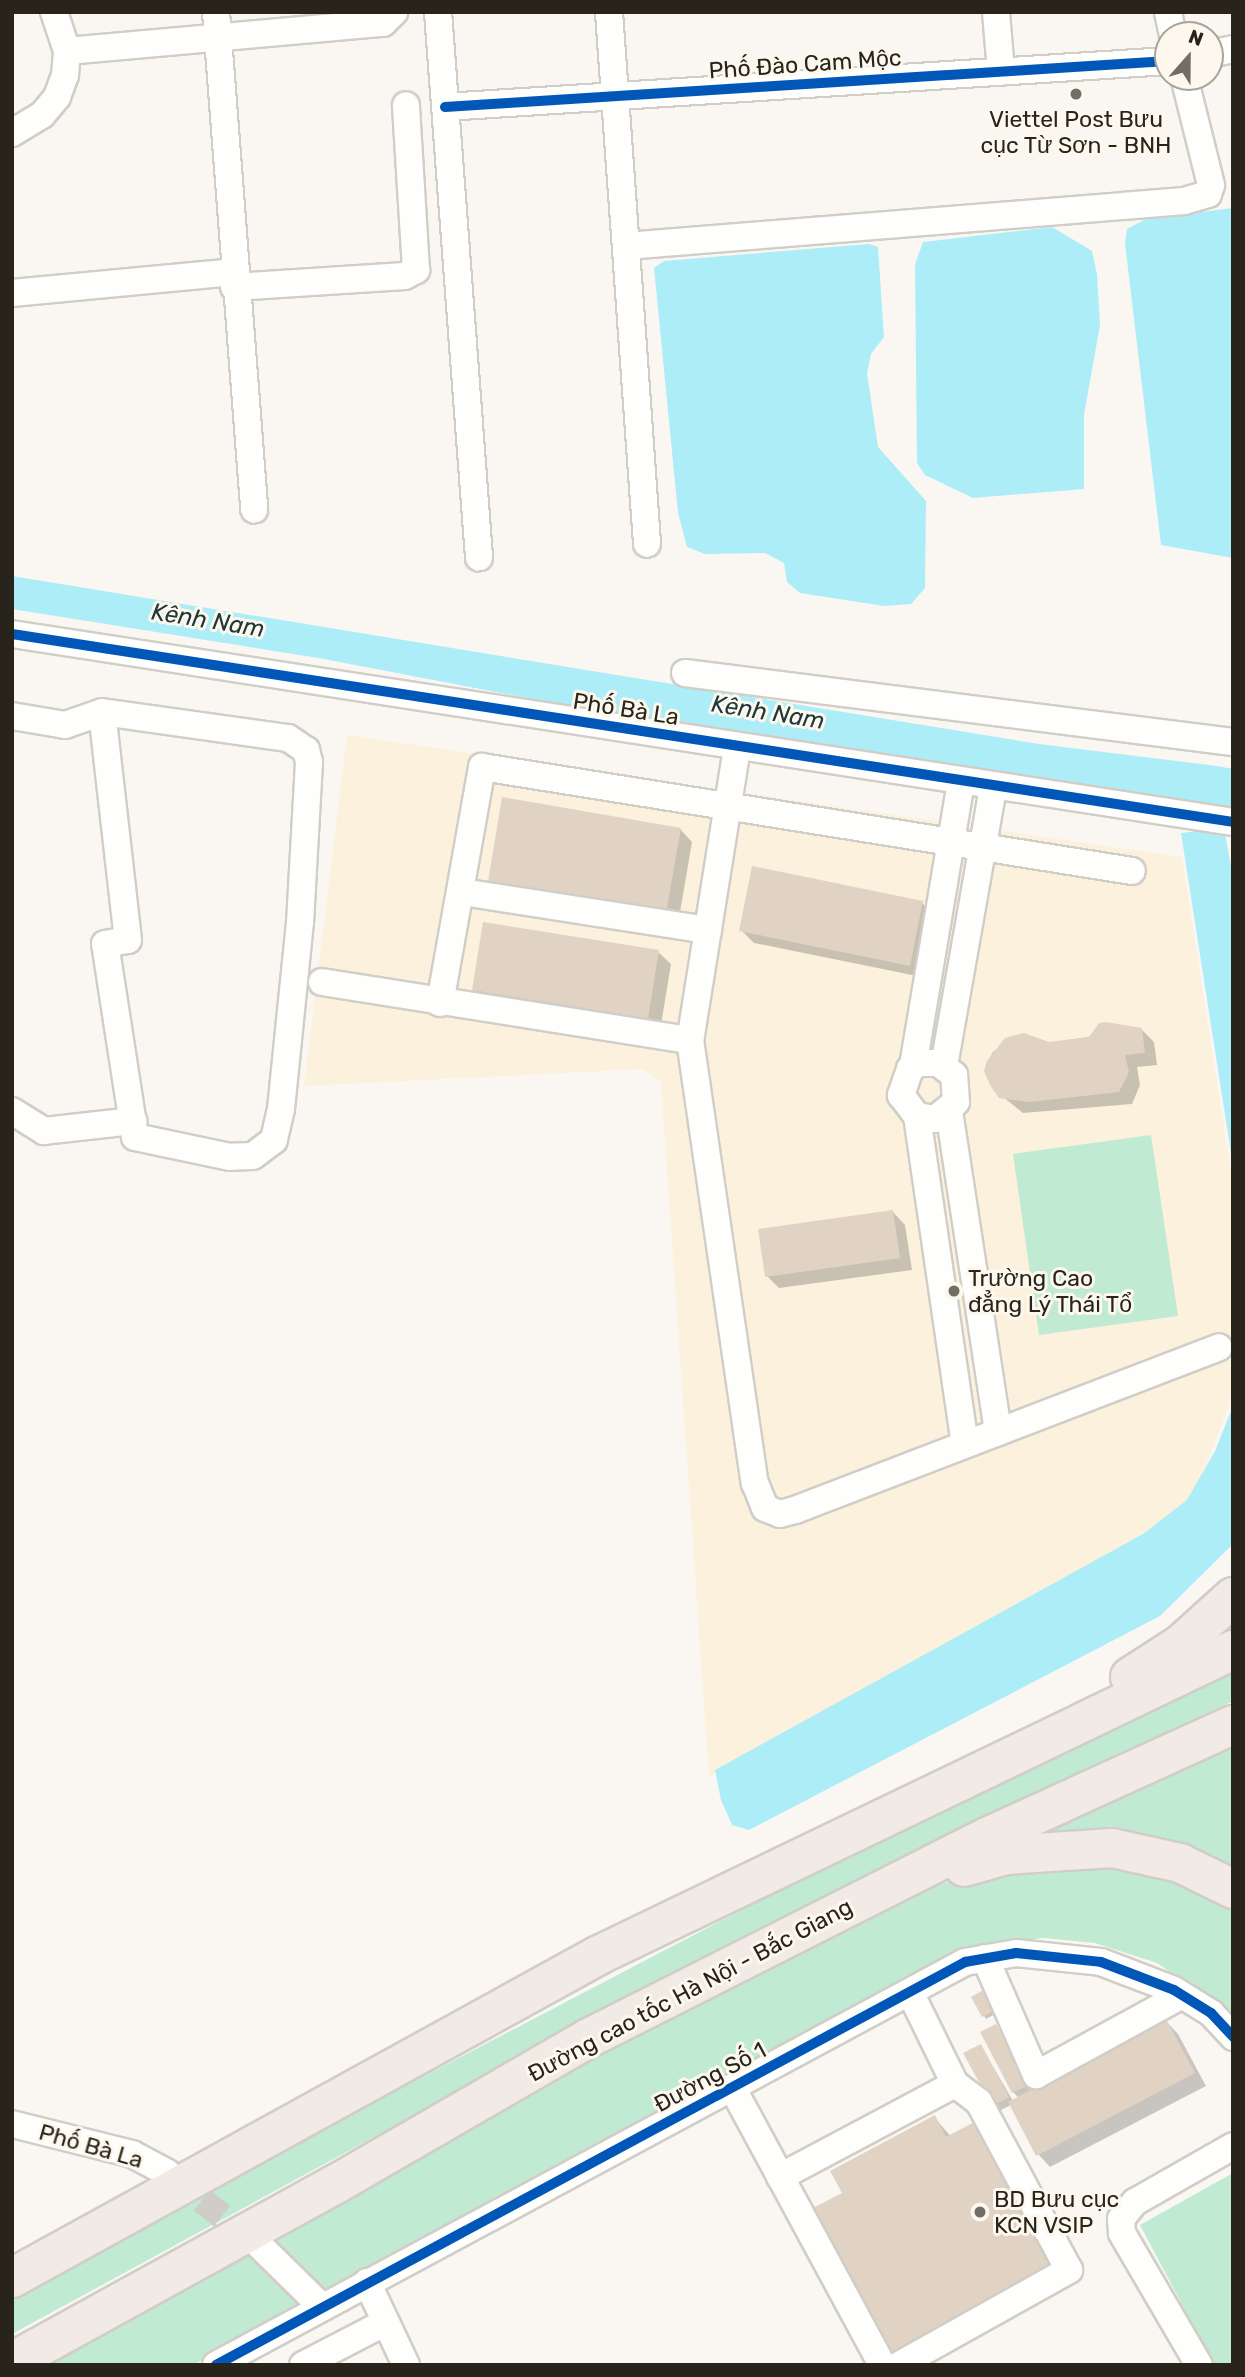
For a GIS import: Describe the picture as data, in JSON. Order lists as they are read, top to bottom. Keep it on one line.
{"streets":{"highway":["Đường cao tốc Hà Nội - Bắc Giang"],"street":["Phố Đào Cam Mộc","Phố Bà La","Đường Số 1"]},"water":["Kênh Nam"],"places":["Viettel Post Bưu cục Từ Sơn - BNH","Trường Cao đẳng Lý Thái Tổ","BD Bưu cục KCN VSIP"],"north":"top"}
